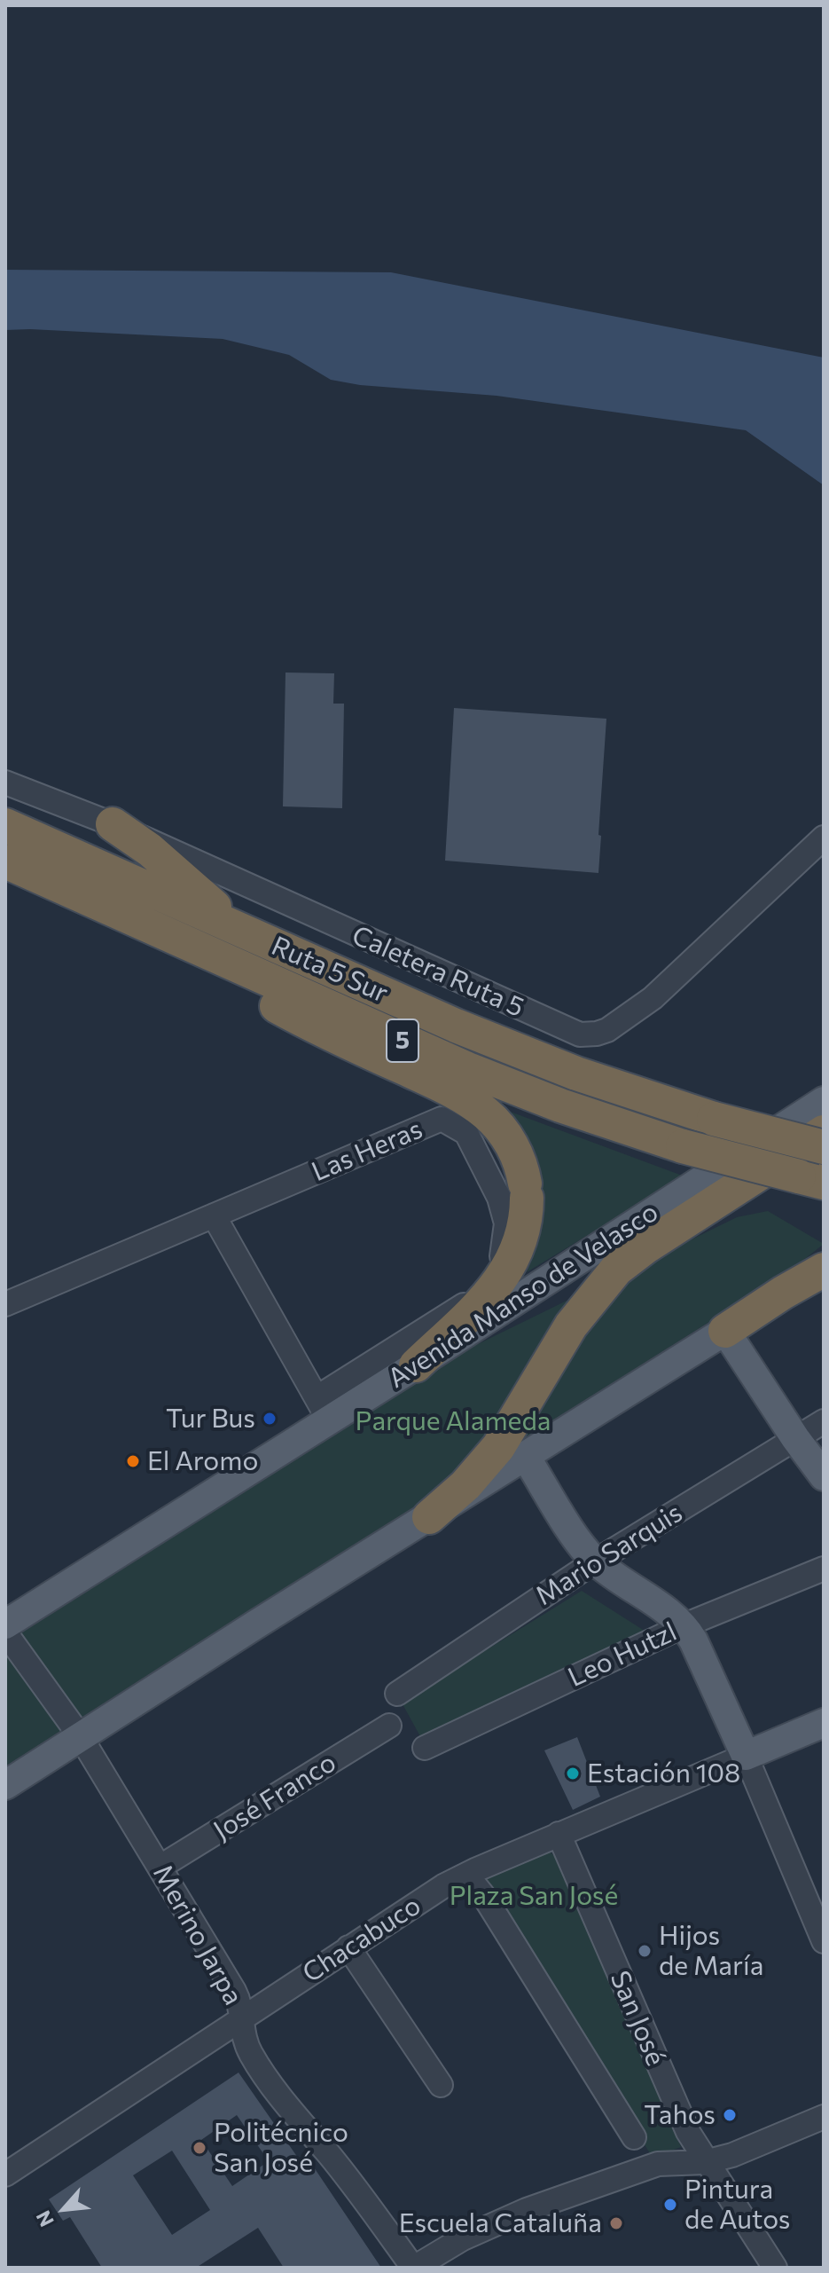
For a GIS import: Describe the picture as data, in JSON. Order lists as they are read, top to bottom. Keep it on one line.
{"streets":{"highway":["Ruta 5 Sur","5"],"main road":["Avenida Manso de Velasco","Chacabuco"],"street":["Caletera Ruta 5","Las Heras","Mario Sarquis","Leo Hutzl","José Franco","Merino Jarpa","San José"]},"crossings":[["Las Heras","Avenida Manso de Velasco"],["José Franco","Merino Jarpa"],["Merino Jarpa","Chacabuco"],["Chacabuco","San José"]],"parks":["Parque Alameda","Plaza San José"],"places":["Tur Bus","El Aromo","Estación 108","Hijos de María","Tahos","Politécnico San José","Pintura de Autos","Escuela Cataluña"],"north":"bottom left"}
